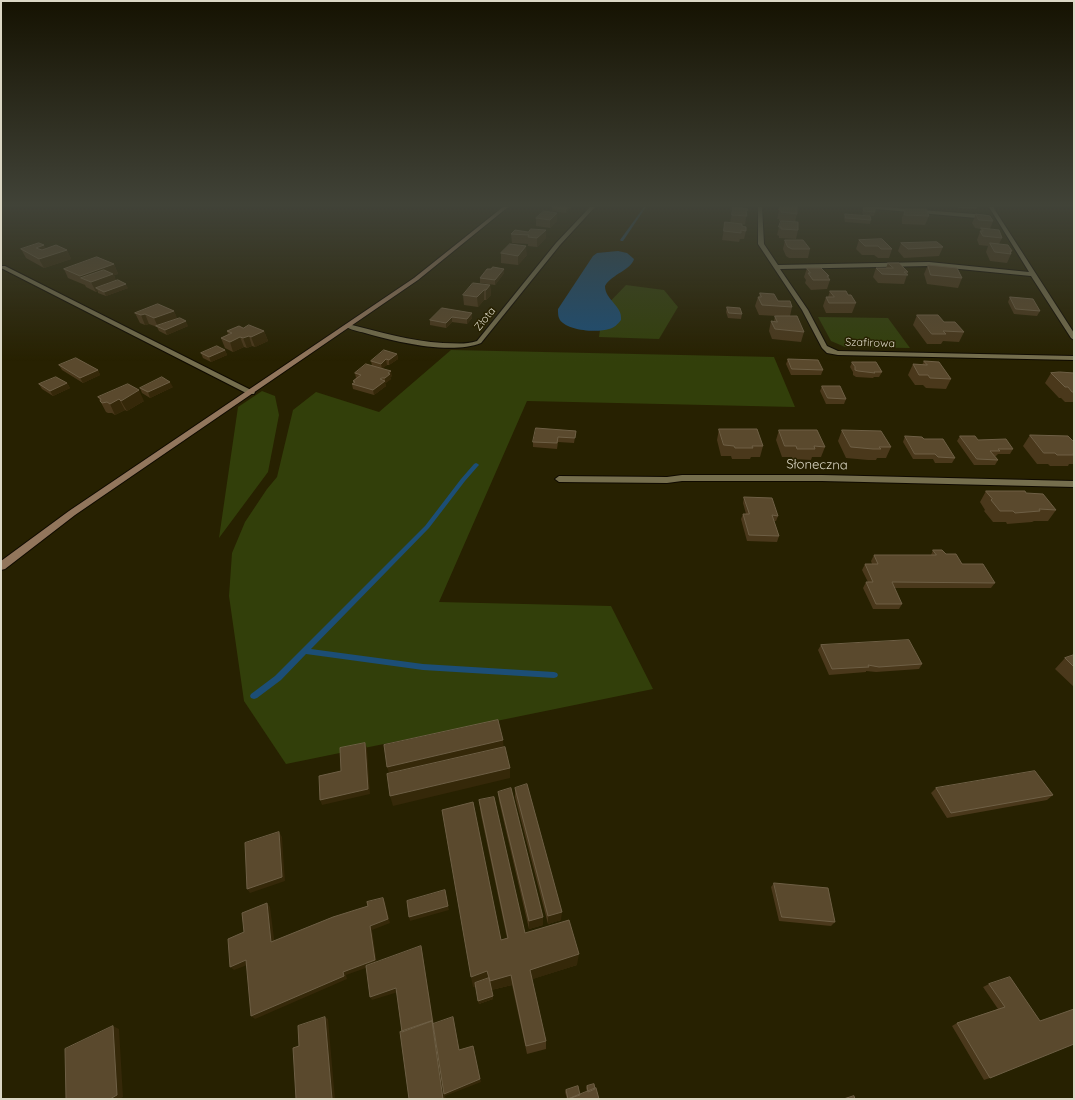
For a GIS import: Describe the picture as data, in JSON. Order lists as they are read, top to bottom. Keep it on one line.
{"streets":{"street":["Złota","Szafirowa","Słoneczna"]}}
